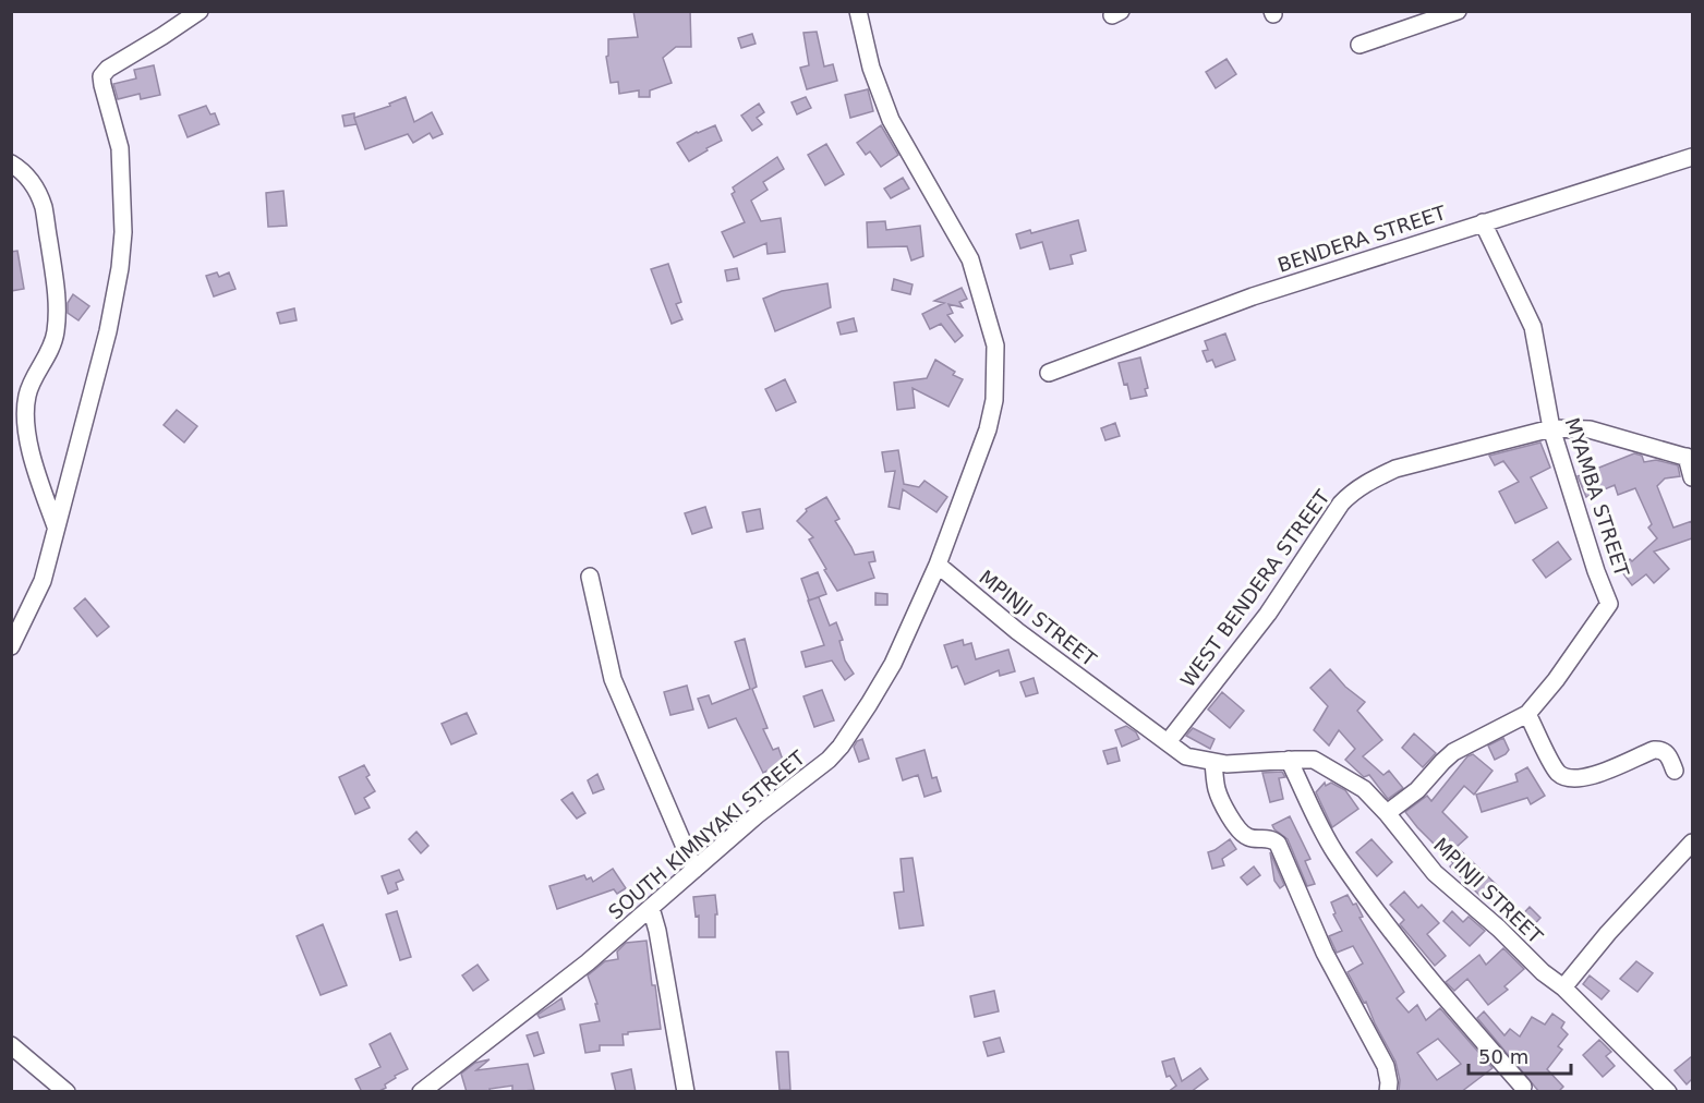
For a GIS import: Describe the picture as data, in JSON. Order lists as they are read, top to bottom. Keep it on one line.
{"streets":{"street":["BENDERA STREET","MYAMBA STREET","WEST BENDERA STREET","MPINJI STREET","SOUTH KIMNYAKI STREET"]},"crossings":[["BENDERA STREET","MYAMBA STREET"],["MYAMBA STREET","WEST BENDERA STREET"],["MYAMBA STREET","MPINJI STREET"],["WEST BENDERA STREET","MPINJI STREET"],["MPINJI STREET","SOUTH KIMNYAKI STREET"]],"scale_bar":"50 m"}
